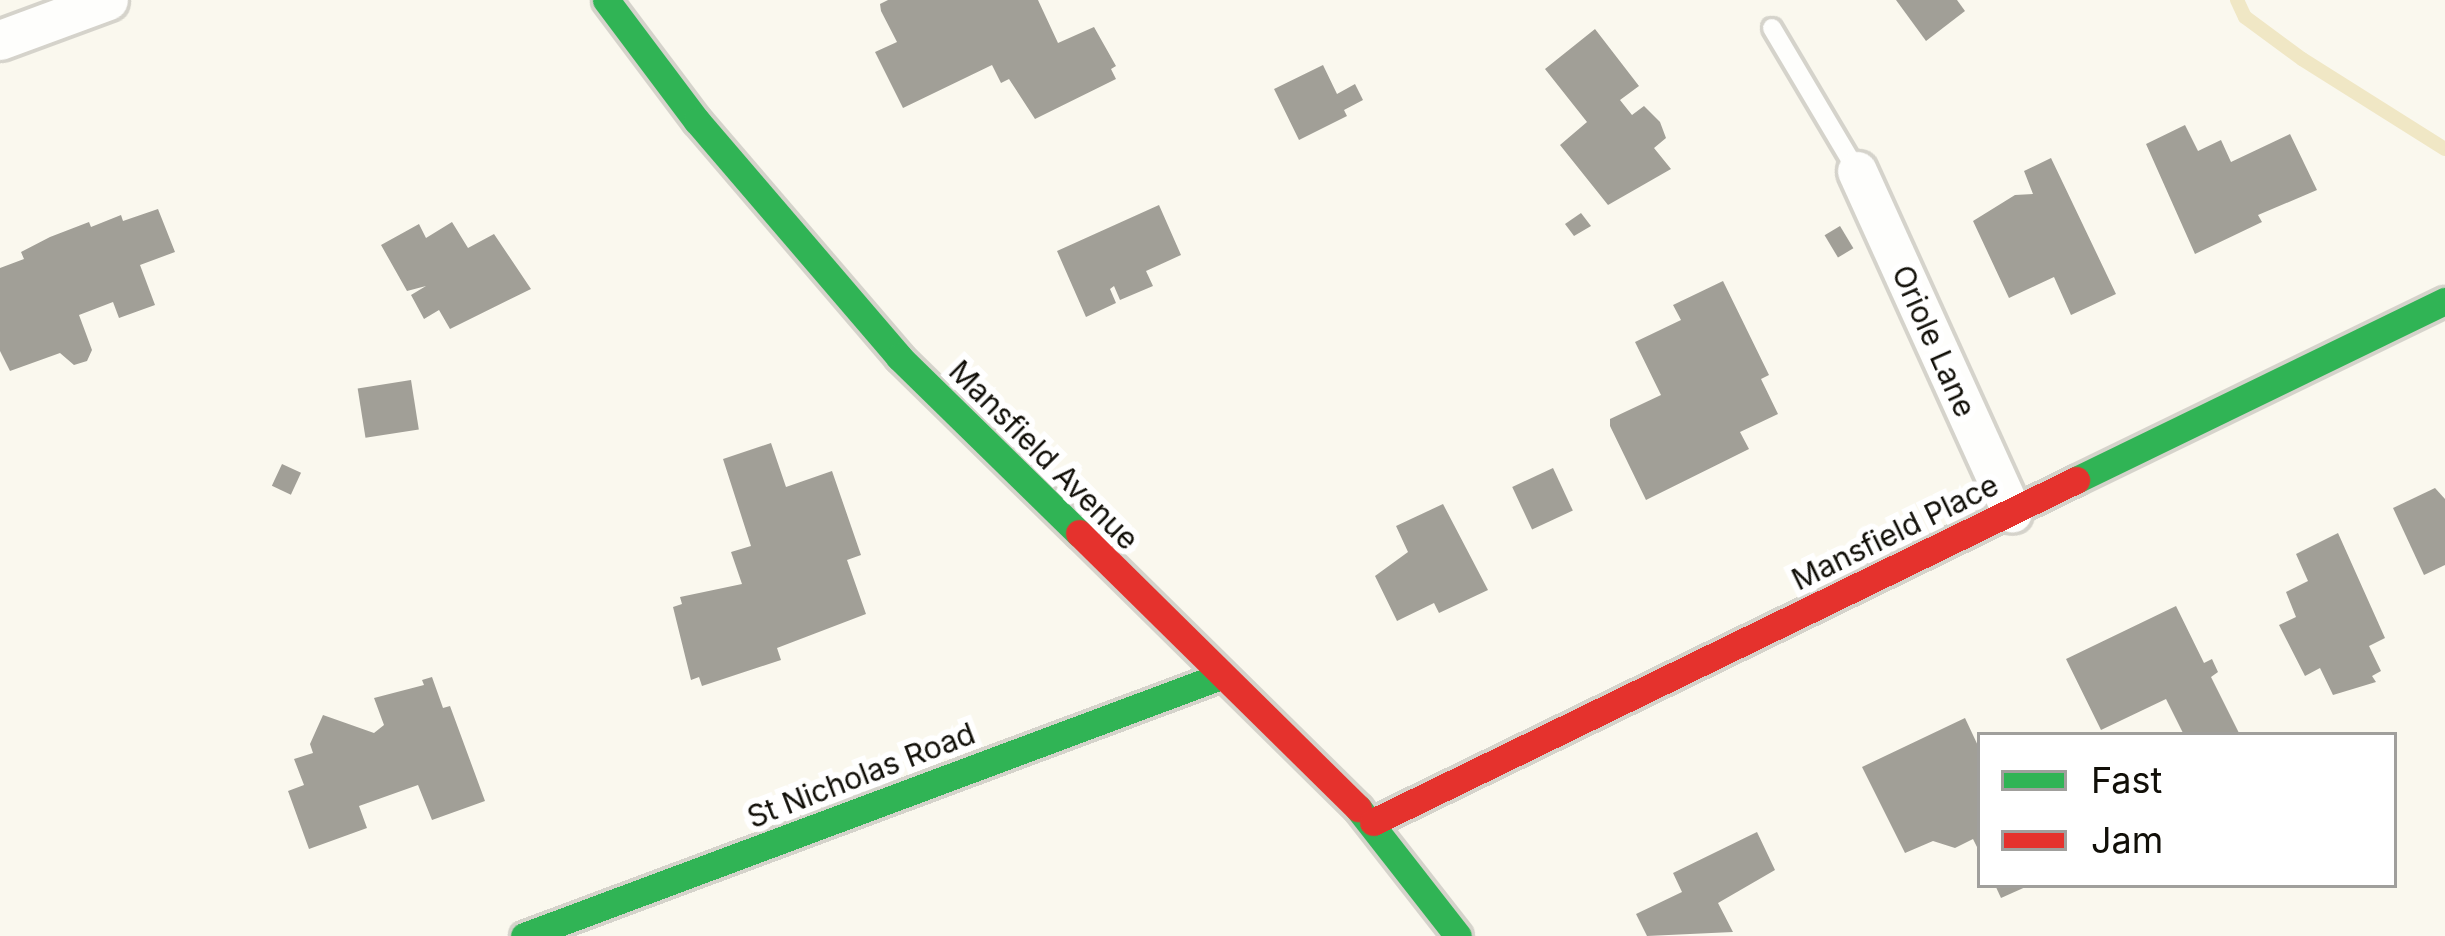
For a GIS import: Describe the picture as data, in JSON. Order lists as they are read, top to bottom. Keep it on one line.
{"streets":{"street":["Oriole Lane","Mansfield Avenue","Mansfield Place","St Nicholas Road"]},"crossings":[["Oriole Lane","Mansfield Place"],["Mansfield Avenue","Mansfield Place"],["Mansfield Avenue","St Nicholas Road"]],"legend":["Fast","Jam"]}
